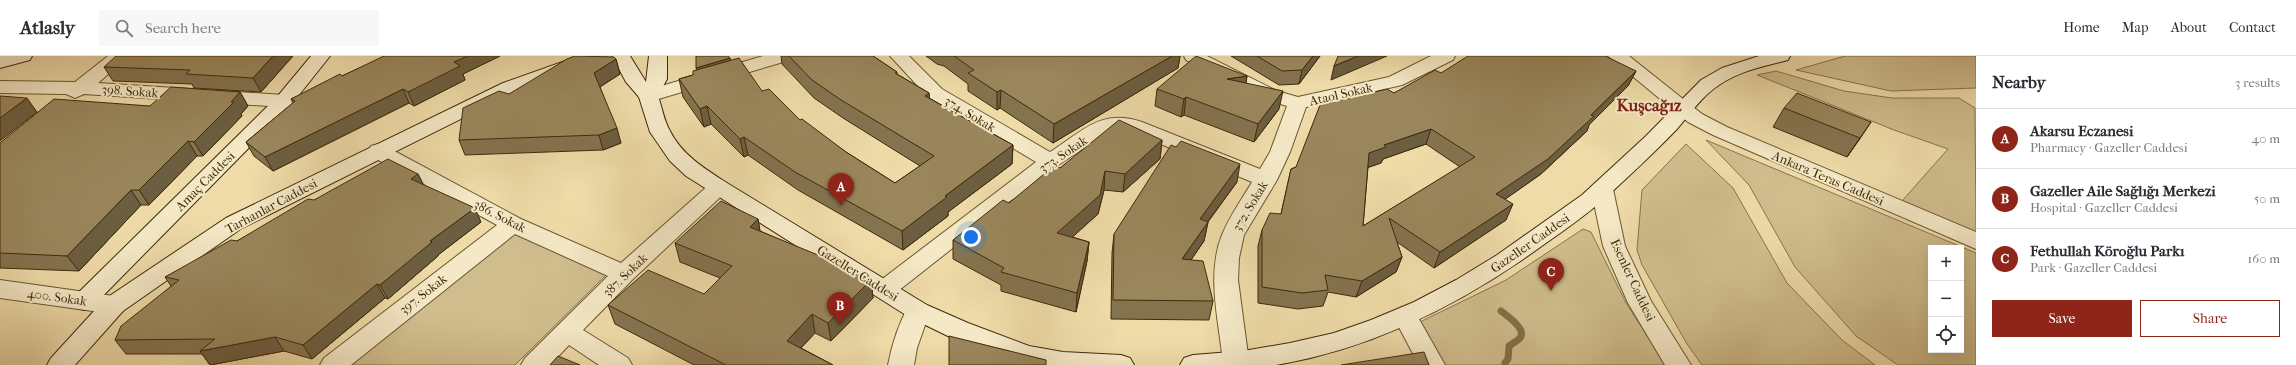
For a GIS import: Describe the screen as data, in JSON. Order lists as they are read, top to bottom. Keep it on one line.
{"streets":{"street":["398. Sokak","Ataol Sokak","374. Sokak","373. Sokak","Ankara Teras Caddesi","Amaç Caddesi","Tarhanlar Caddesi","372. Sokak","386. Sokak","Gazeller Caddesi","387. Sokak","Esenler Caddesi","397. Sokak","400. Sokak"]},"crossings":[["398. Sokak","Amaç Caddesi"],["Ataol Sokak","372. Sokak"],["374. Sokak","373. Sokak"],["373. Sokak","372. Sokak"],["373. Sokak","Gazeller Caddesi"],["Ankara Teras Caddesi","Gazeller Caddesi"],["Amaç Caddesi","400. Sokak"],["Tarhanlar Caddesi","386. Sokak"],["Tarhanlar Caddesi","400. Sokak"],["372. Sokak","Gazeller Caddesi"],["386. Sokak","387. Sokak"],["386. Sokak","397. Sokak"],["Gazeller Caddesi","387. Sokak"],["Gazeller Caddesi","Esenler Caddesi"]],"districts":["Kuşcağız"],"page":{"header":"Atlasly","search":"Search here","nav":["Home","Map","About","Contact"],"heading":["Nearby","3 results"],"list":[{"mark":"A","name":"Akarsu Eczanesi","note":"Pharmacy · Gazeller Caddesi","value":"40 m"},{"mark":"B","name":"Gazeller Aile Sağlığı Merkezi","note":"Hospital · Gazeller Caddesi","value":"50 m"},{"mark":"C","name":"Fethullah Köroğlu Parkı","note":"Park · Gazeller Caddesi","value":"160 m"}],"pins":["A","C","B"],"map_buttons":["+","−"],"buttons":["Save","Share"]}}
